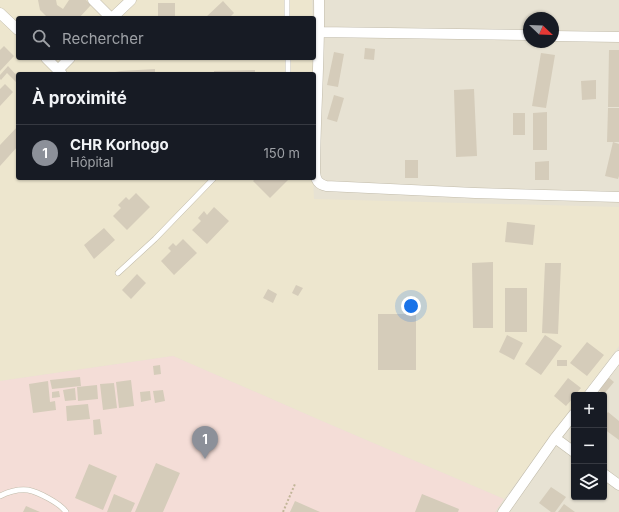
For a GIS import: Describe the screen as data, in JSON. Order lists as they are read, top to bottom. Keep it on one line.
{"north":"bottom right","page":{"search":"Rechercher","heading":"À proximité","list":[{"mark":"1","name":"CHR Korhogo","note":"Hôpital","value":"150 m"}],"map_buttons":["+","−"],"pins":"1"}}
